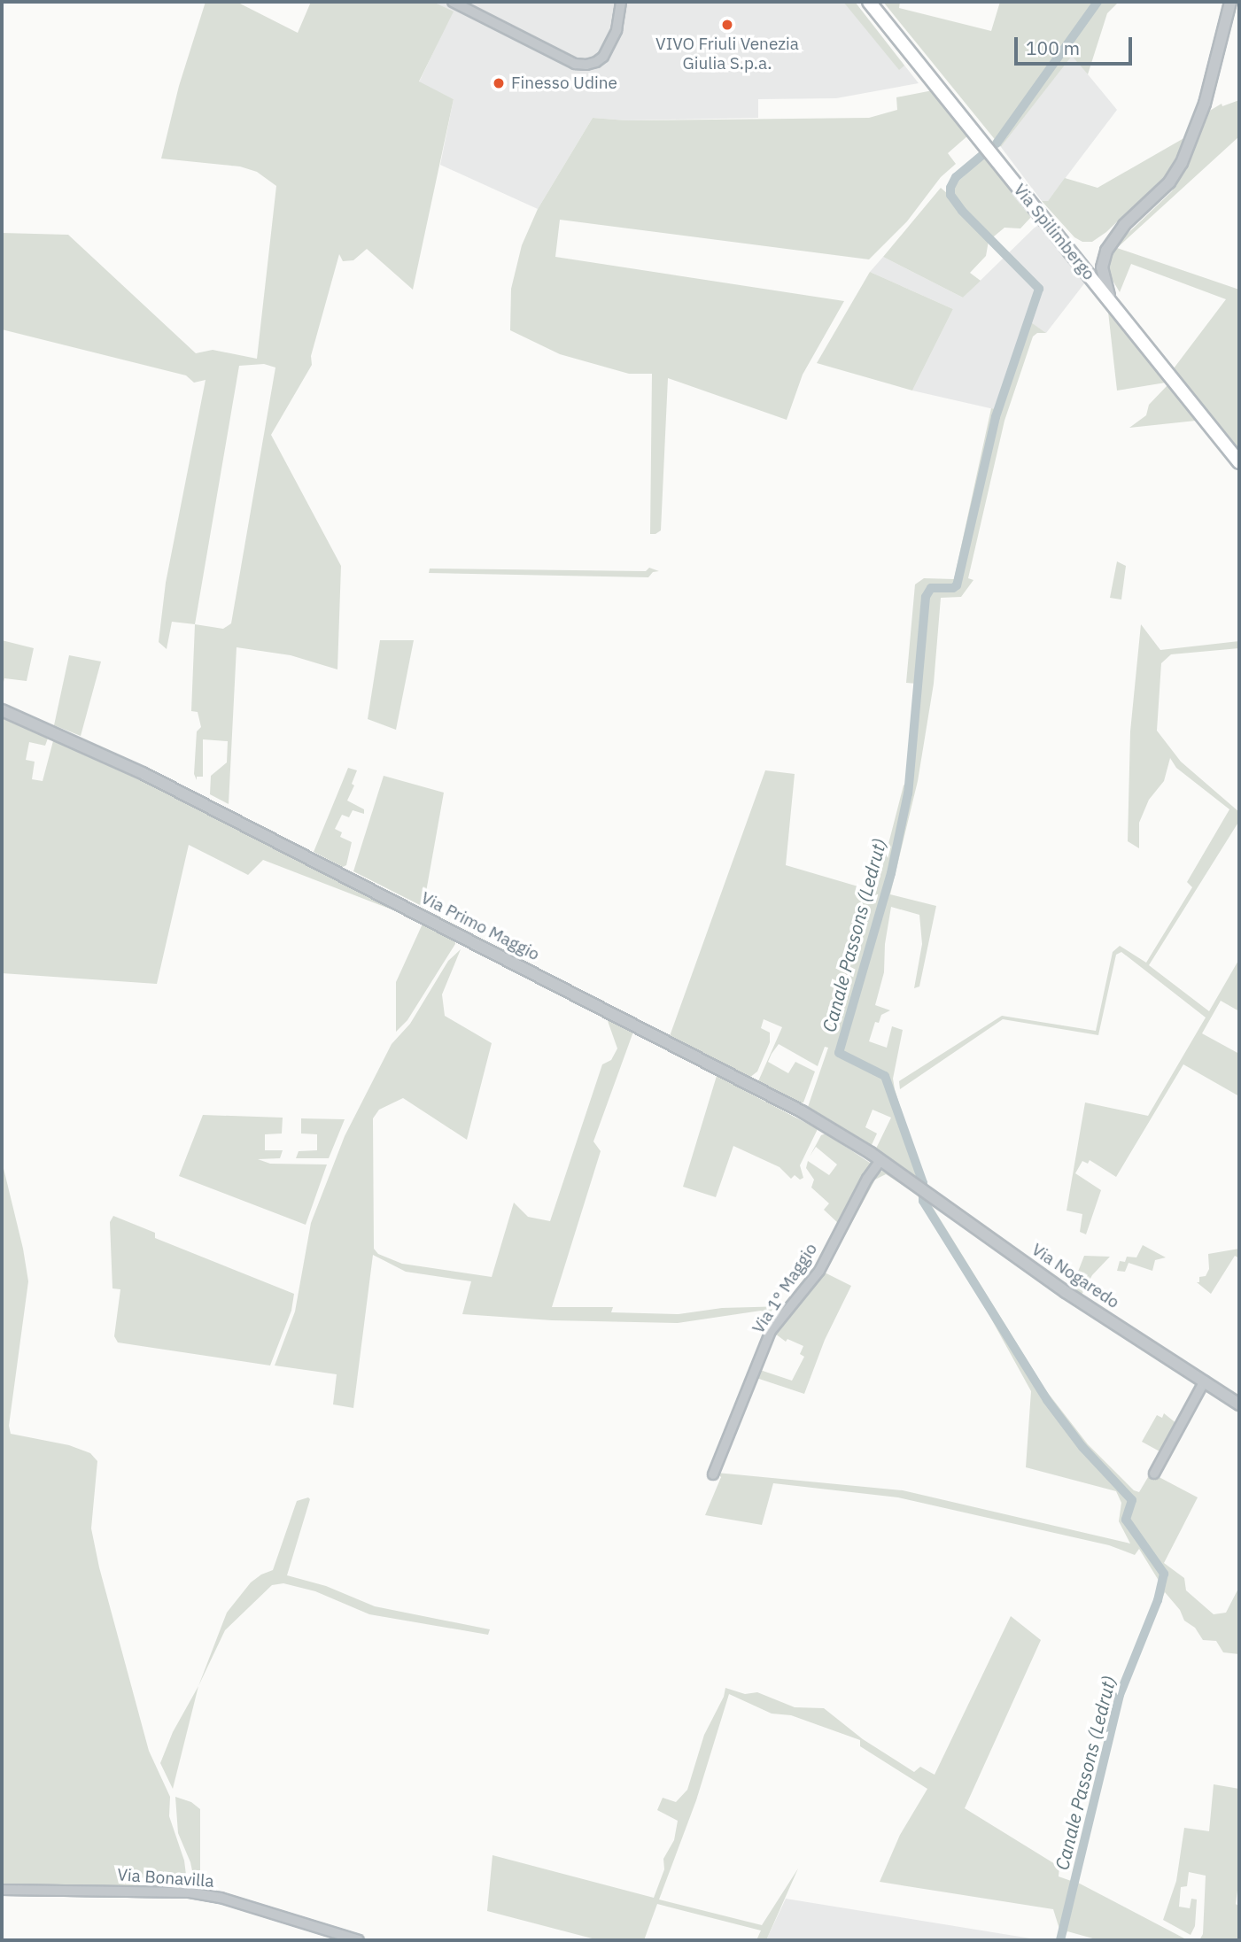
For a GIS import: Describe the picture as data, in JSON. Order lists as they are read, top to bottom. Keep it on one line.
{"streets":{"main road":["Via Spilimbergo"],"street":["Via Primo Maggio","Via Nogaredo","Via 1° Maggio","Via Bonavilla"]},"crossings":[["Via Primo Maggio","Via Nogaredo"],["Via Primo Maggio","Via 1° Maggio"]],"water":["Canale Passons (Ledrut)"],"places":["VIVO Friuli Venezia Giulia S.p.a.","Finesso Udine"],"scale_bar":"100 m"}
